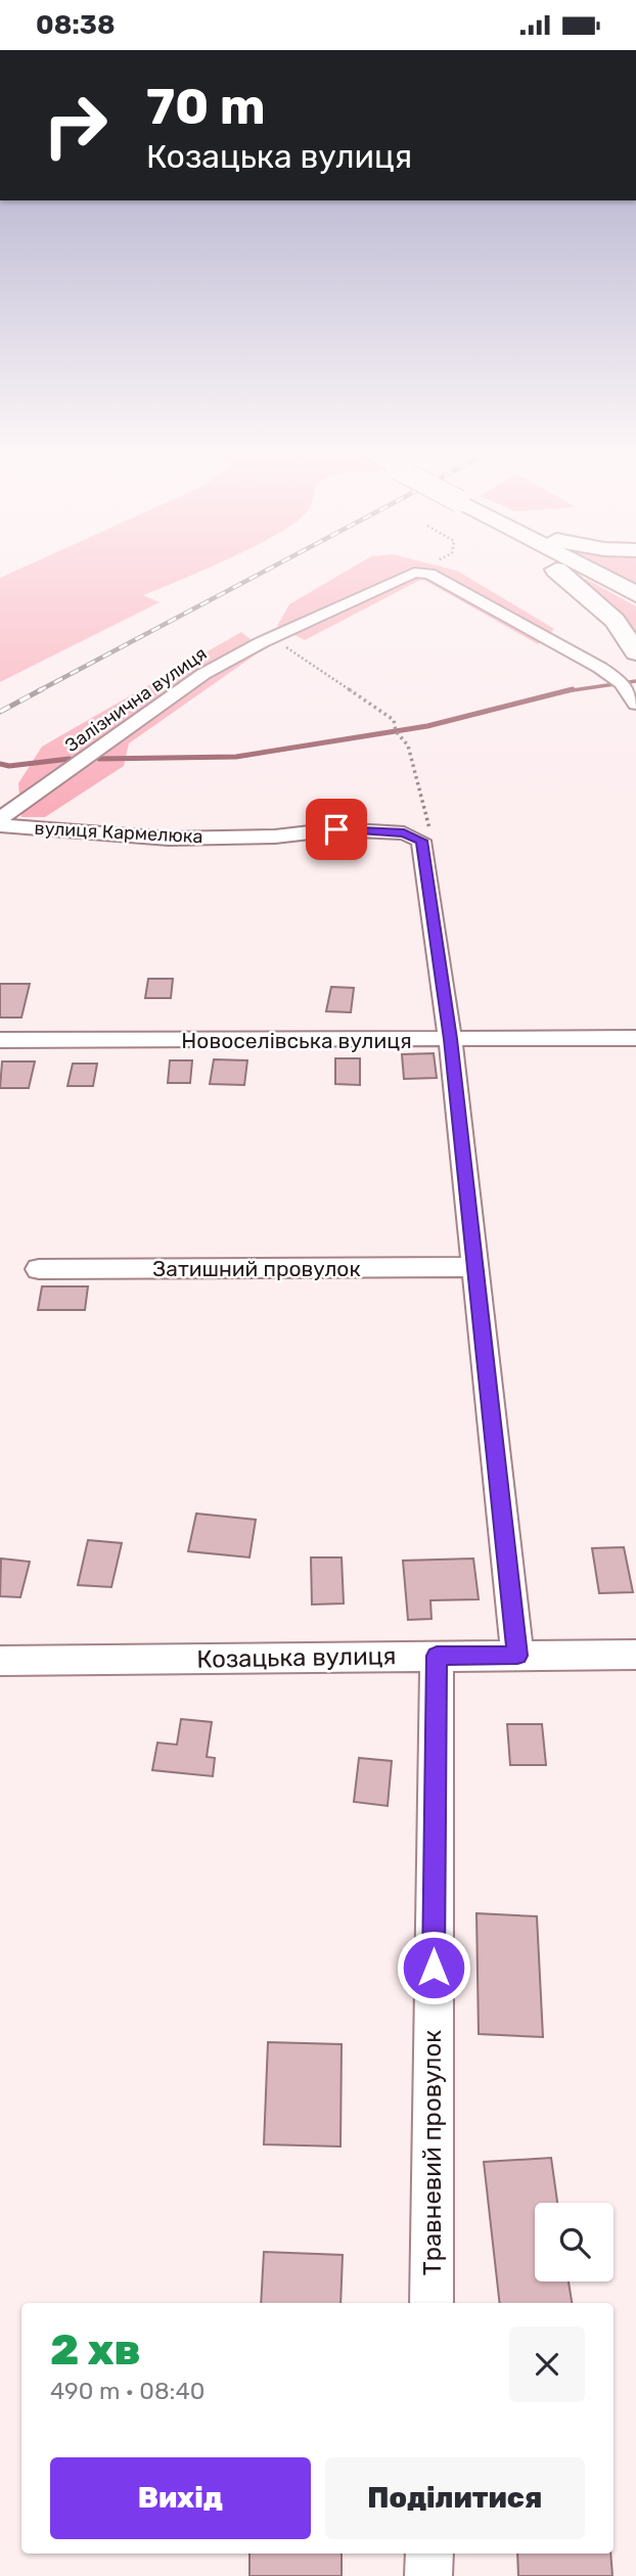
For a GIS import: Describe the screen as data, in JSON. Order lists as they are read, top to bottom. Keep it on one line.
{"streets":{"street":["Залізнична вулиця","вулиця Кармелюка","Новоселівська вулиця","Затишний провулок","Козацька вулиця","Травневий провулок"]},"crossings":[["Козацька вулиця","Травневий провулок"]],"page":{"status":"08:38","turn":["70 m","Козацька вулиця"],"heading":["2 хв","490 m · 08:40"],"buttons":["Вихід","Поділитися"]}}
